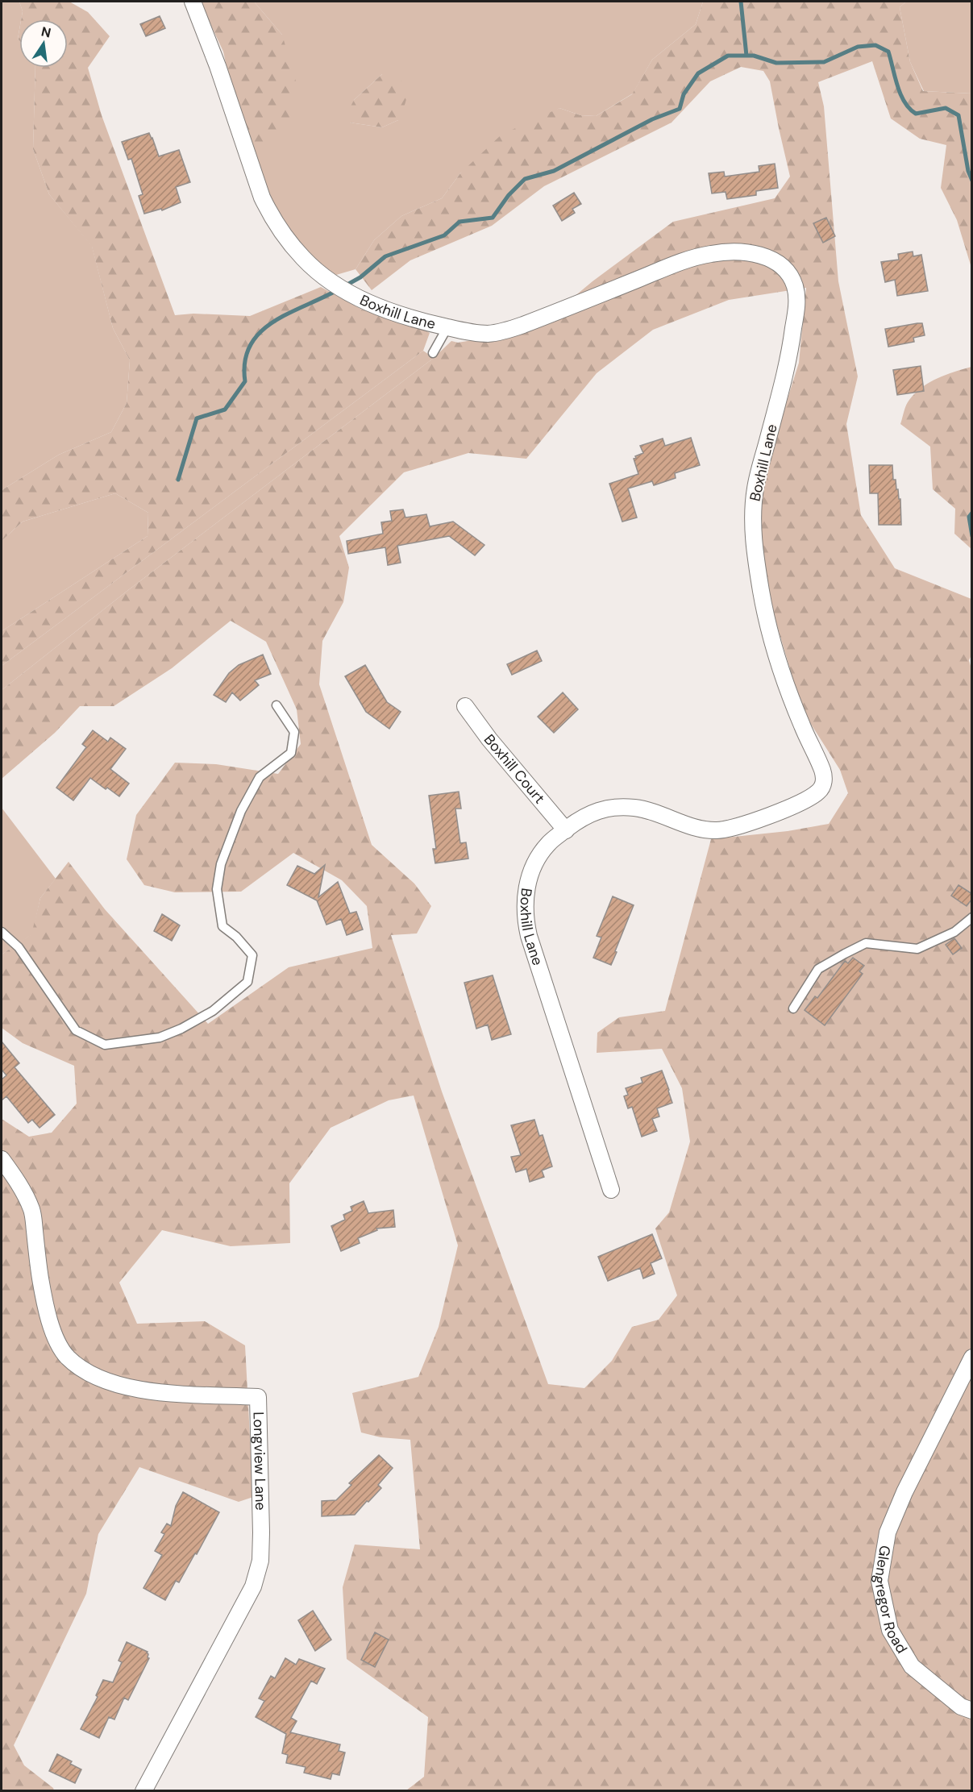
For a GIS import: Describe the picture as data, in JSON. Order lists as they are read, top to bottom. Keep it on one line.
{"streets":{"street":["Boxhill Lane","Boxhill Court","Longview Lane","Glengregor Road"]},"crossings":[["Boxhill Lane","Boxhill Court"]],"north":"top"}
